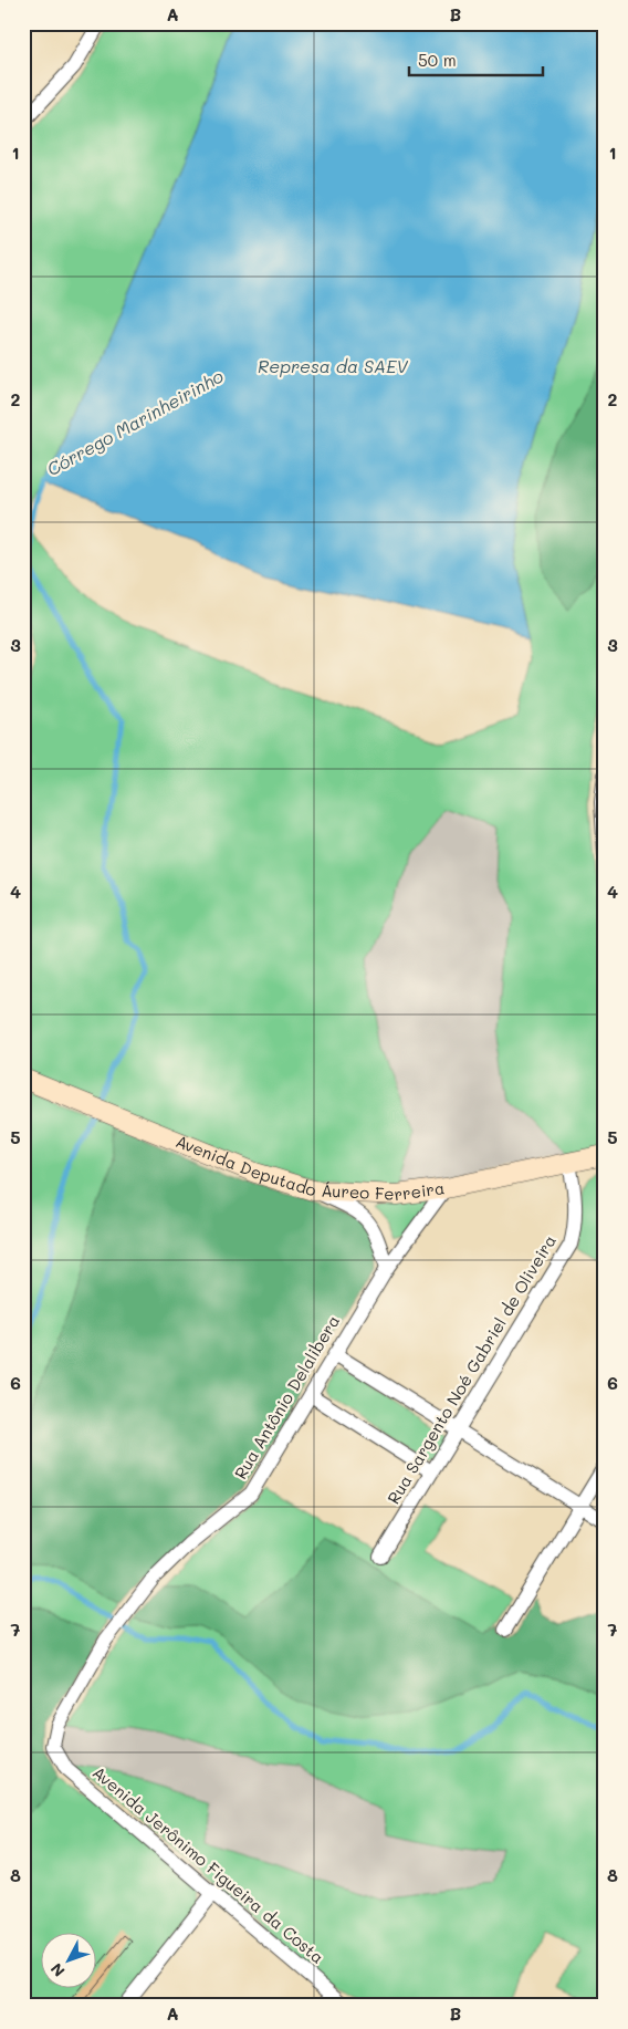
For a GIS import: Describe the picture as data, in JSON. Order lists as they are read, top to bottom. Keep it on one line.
{"streets":{"main road":["Avenida Deputado Áureo Ferreira"],"street":["Rua Sargento Noé Gabriel de Oliveira","Rua Antônio Delalibera","Avenida Jerônimo Figueira da Costa"]},"crossings":[["Avenida Deputado Áureo Ferreira","Rua Sargento Noé Gabriel de Oliveira"],["Avenida Deputado Áureo Ferreira","Rua Antônio Delalibera"],["Rua Antônio Delalibera","Avenida Jerônimo Figueira da Costa"]],"water":["Represa da SAEV","Córrego Marinheirinho"],"scale_bar":"50 m","north":"bottom left","grid":{"columns":["A","B"],"rows":["1","2","3","4","5","6","7","8"]}}
